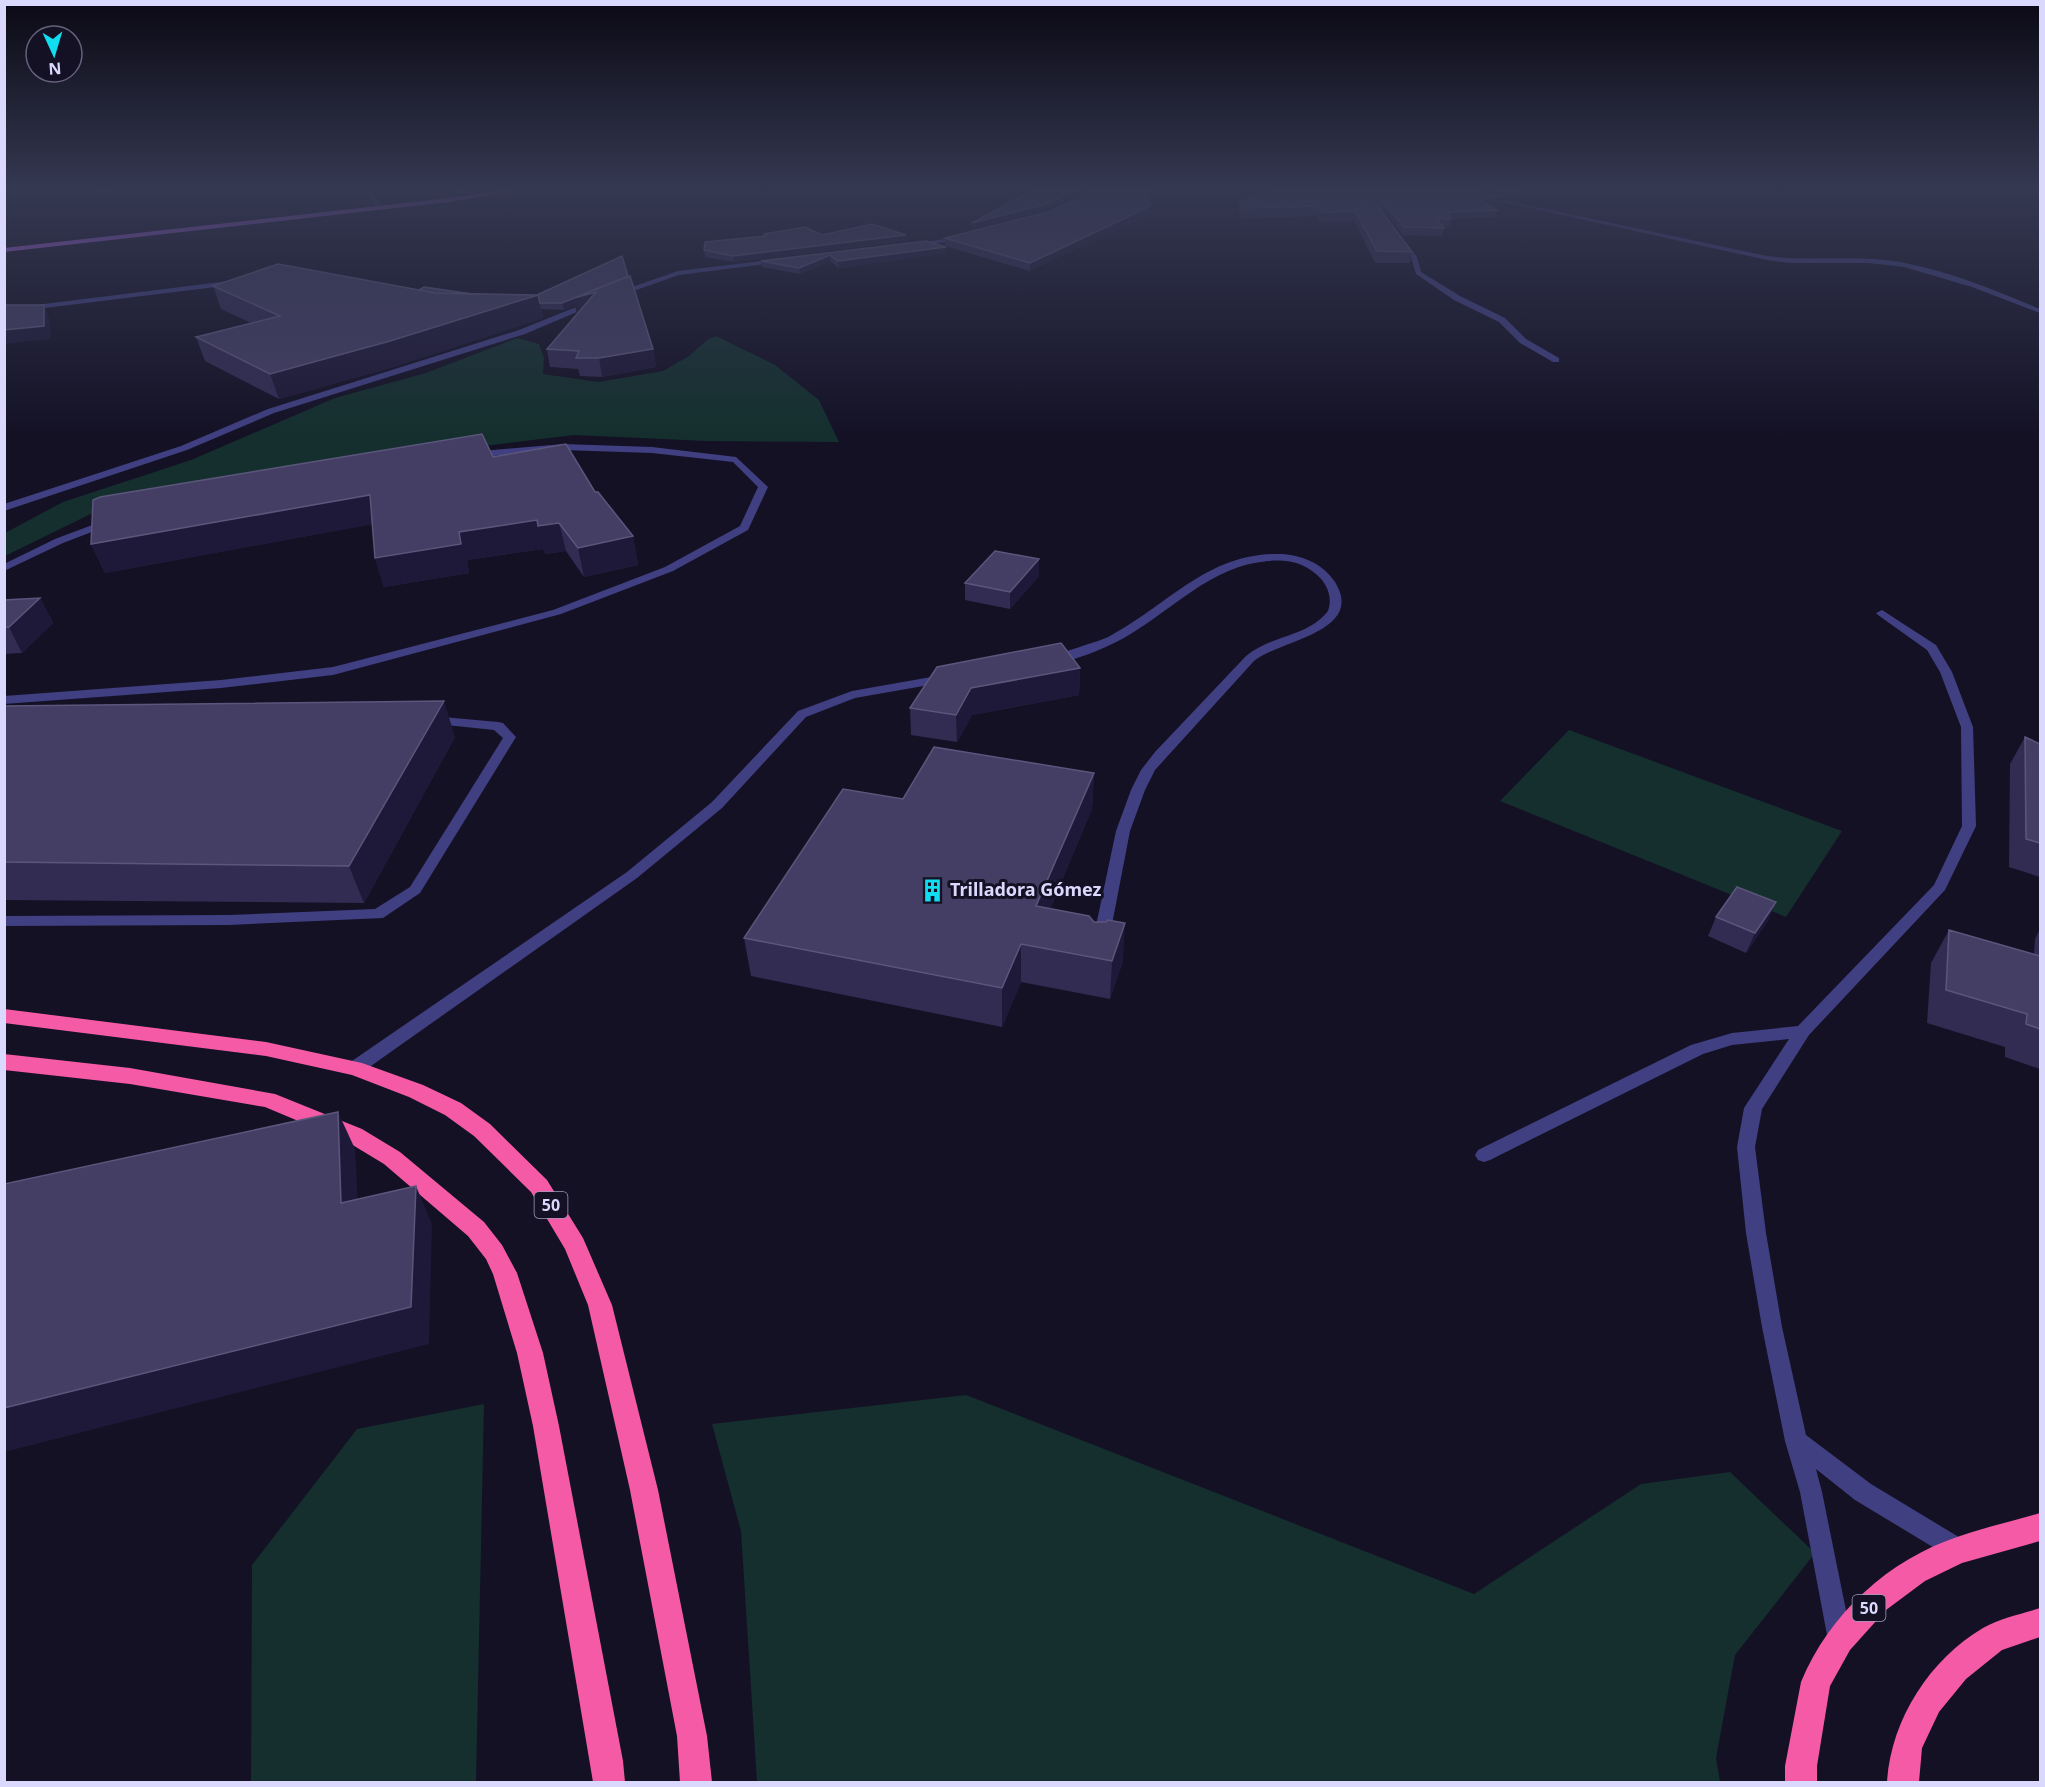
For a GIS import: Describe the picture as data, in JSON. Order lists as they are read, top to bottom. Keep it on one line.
{"streets":{"highway":["50"]},"places":{"building":["Trilladora Gómez"]},"north":"bottom"}
